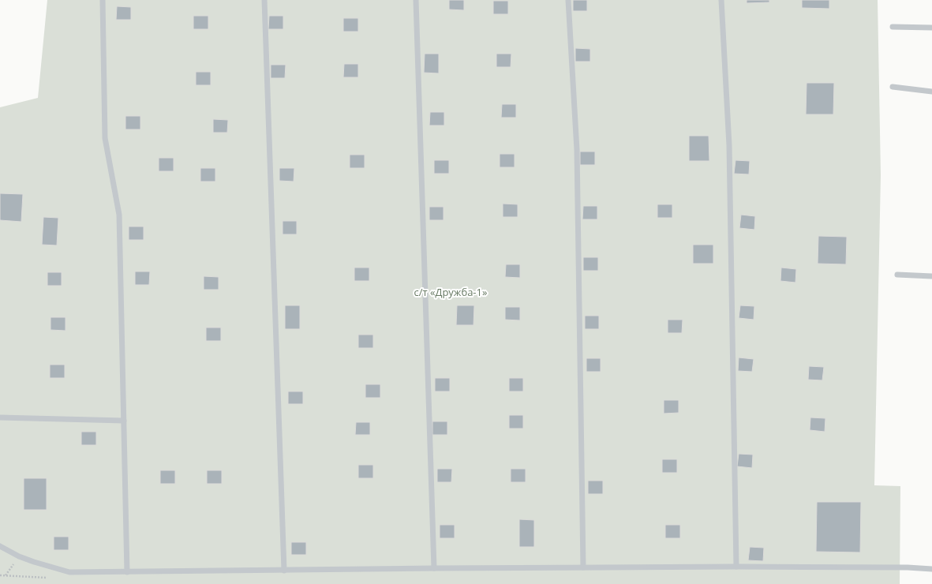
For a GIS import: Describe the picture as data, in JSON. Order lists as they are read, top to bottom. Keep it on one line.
{"parks":["с/т «Дружба-1»"]}
